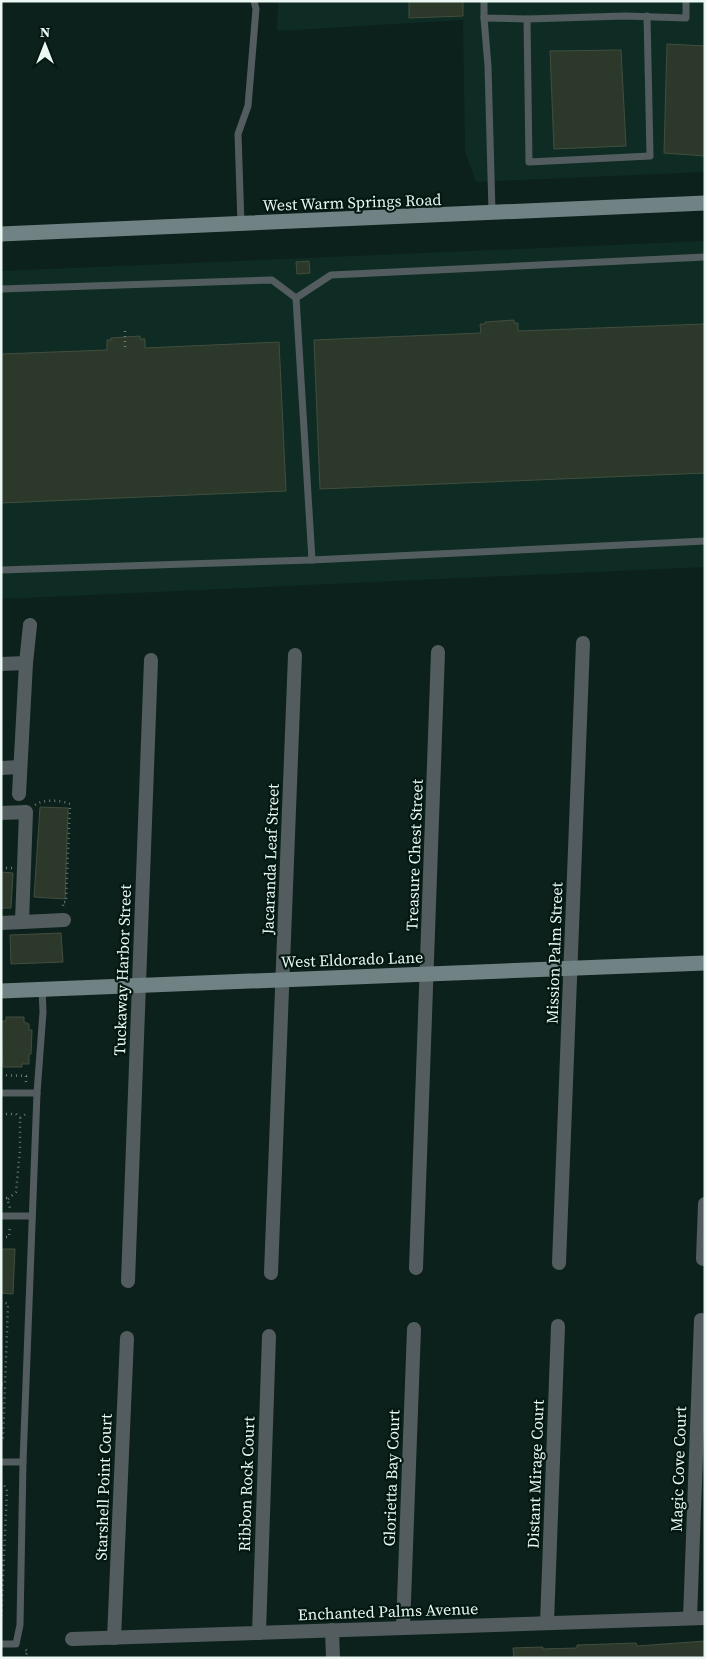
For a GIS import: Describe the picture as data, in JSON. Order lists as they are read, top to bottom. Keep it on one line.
{"streets":{"street":["West Warm Springs Road","Treasure Chest Street","Jacaranda Leaf Street","Mission Palm Street","West Eldorado Lane","Tuckaway Harbor Street","Magic Cove Court","Distant Mirage Court","Glorietta Bay Court","Ribbon Rock Court","Starshell Point Court","Enchanted Palms Avenue"]},"crossings":[["Treasure Chest Street","West Eldorado Lane"],["Jacaranda Leaf Street","West Eldorado Lane"],["Mission Palm Street","West Eldorado Lane"],["West Eldorado Lane","Tuckaway Harbor Street"],["Magic Cove Court","Enchanted Palms Avenue"],["Distant Mirage Court","Enchanted Palms Avenue"],["Glorietta Bay Court","Enchanted Palms Avenue"],["Ribbon Rock Court","Enchanted Palms Avenue"],["Starshell Point Court","Enchanted Palms Avenue"]],"north":"top"}
